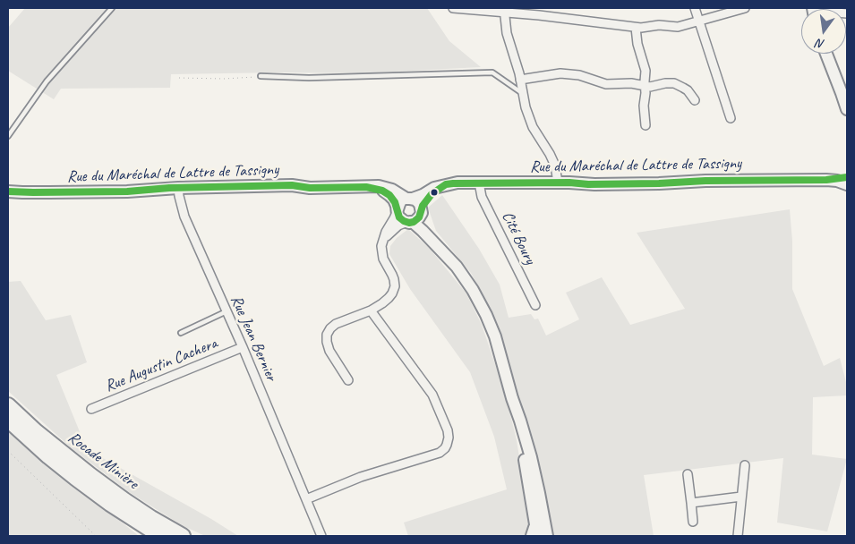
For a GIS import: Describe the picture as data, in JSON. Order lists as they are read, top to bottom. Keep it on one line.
{"streets":{"highway":["Rocade Minière"],"street":["Rue du Maréchal de Lattre de Tassigny","Cité Boury","Rue Jean Bernier","Rue Augustin Cachera"]},"crossings":[["Rue du Maréchal de Lattre de Tassigny","Cité Boury"],["Rue du Maréchal de Lattre de Tassigny","Rue Jean Bernier"],["Rue Jean Bernier","Rue Augustin Cachera"]],"north":"bottom"}
